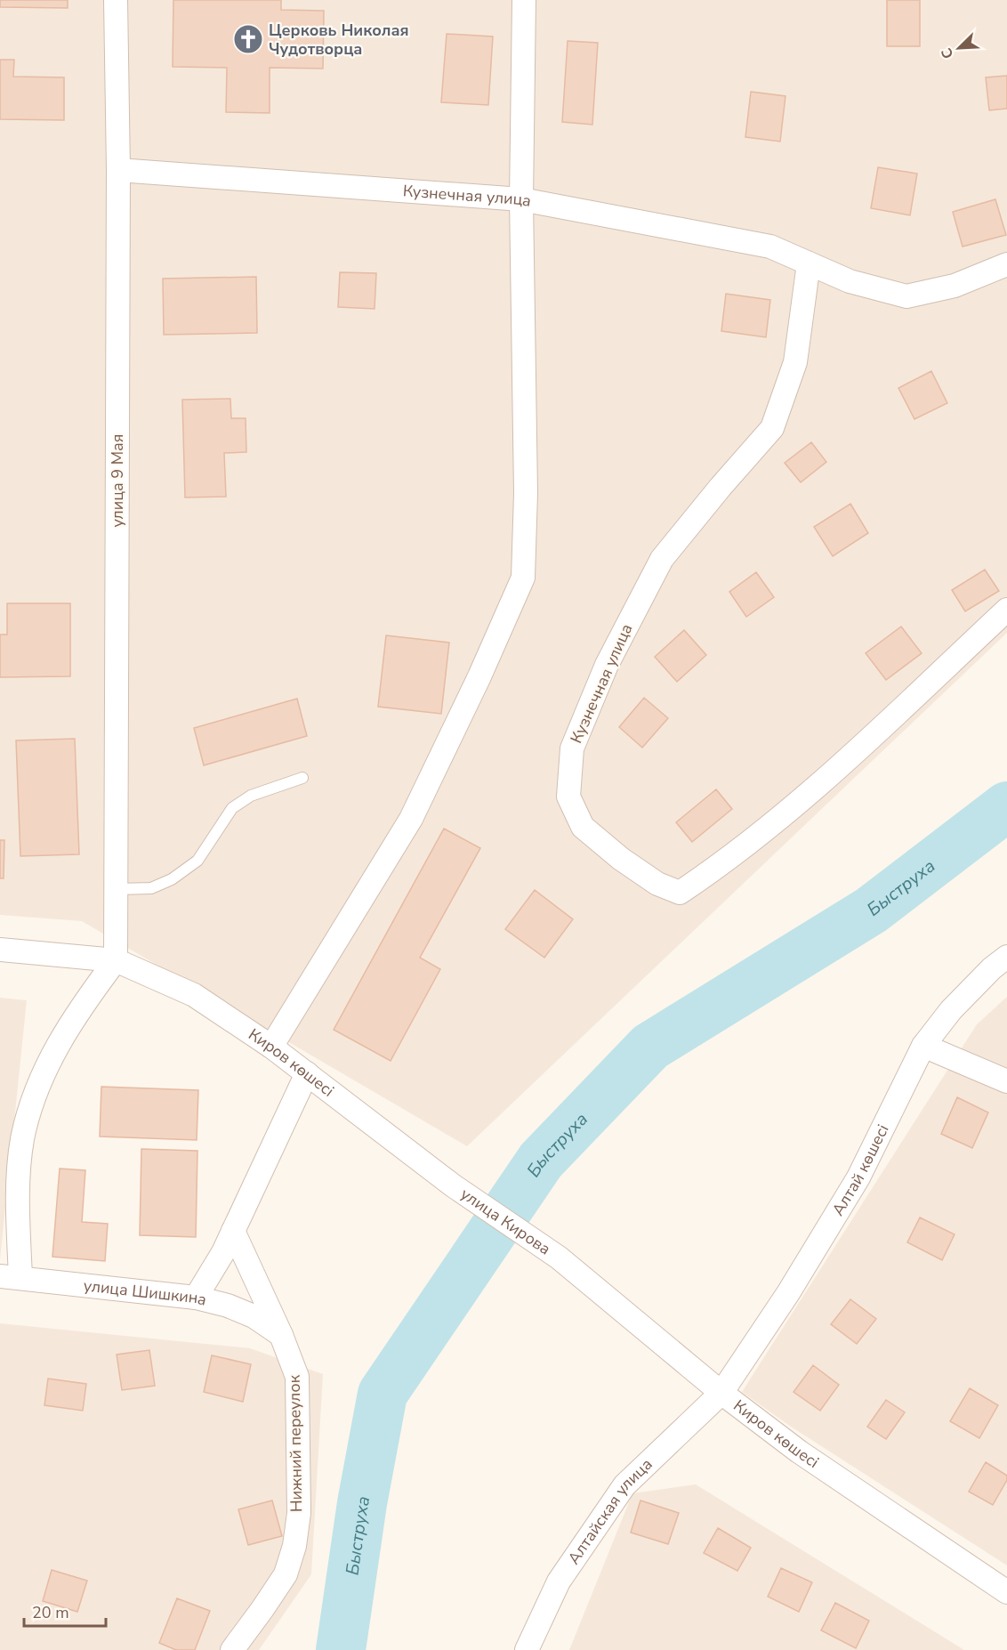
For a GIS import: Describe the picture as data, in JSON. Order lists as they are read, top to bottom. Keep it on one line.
{"streets":{"street":["Кузнечная улица","улица 9 Мая","Киров көшесі","Алтай көшесі","улица Кирова","улица Шишкина","Нижний переулок","Алтайская улица"]},"crossings":[["Кузнечная улица","улица 9 Мая"],["улица 9 Мая","Киров көшесі"],["Киров көшесі","Алтай көшесі"],["Киров көшесі","улица Кирова"],["Киров көшесі","Алтайская улица"],["Алтай көшесі","Алтайская улица"],["улица Шишкина","Нижний переулок"]],"water":["Быструха"],"places":{"church":["Церковь Николая Чудотворца"]},"scale_bar":"20 m","north":"bottom left"}
